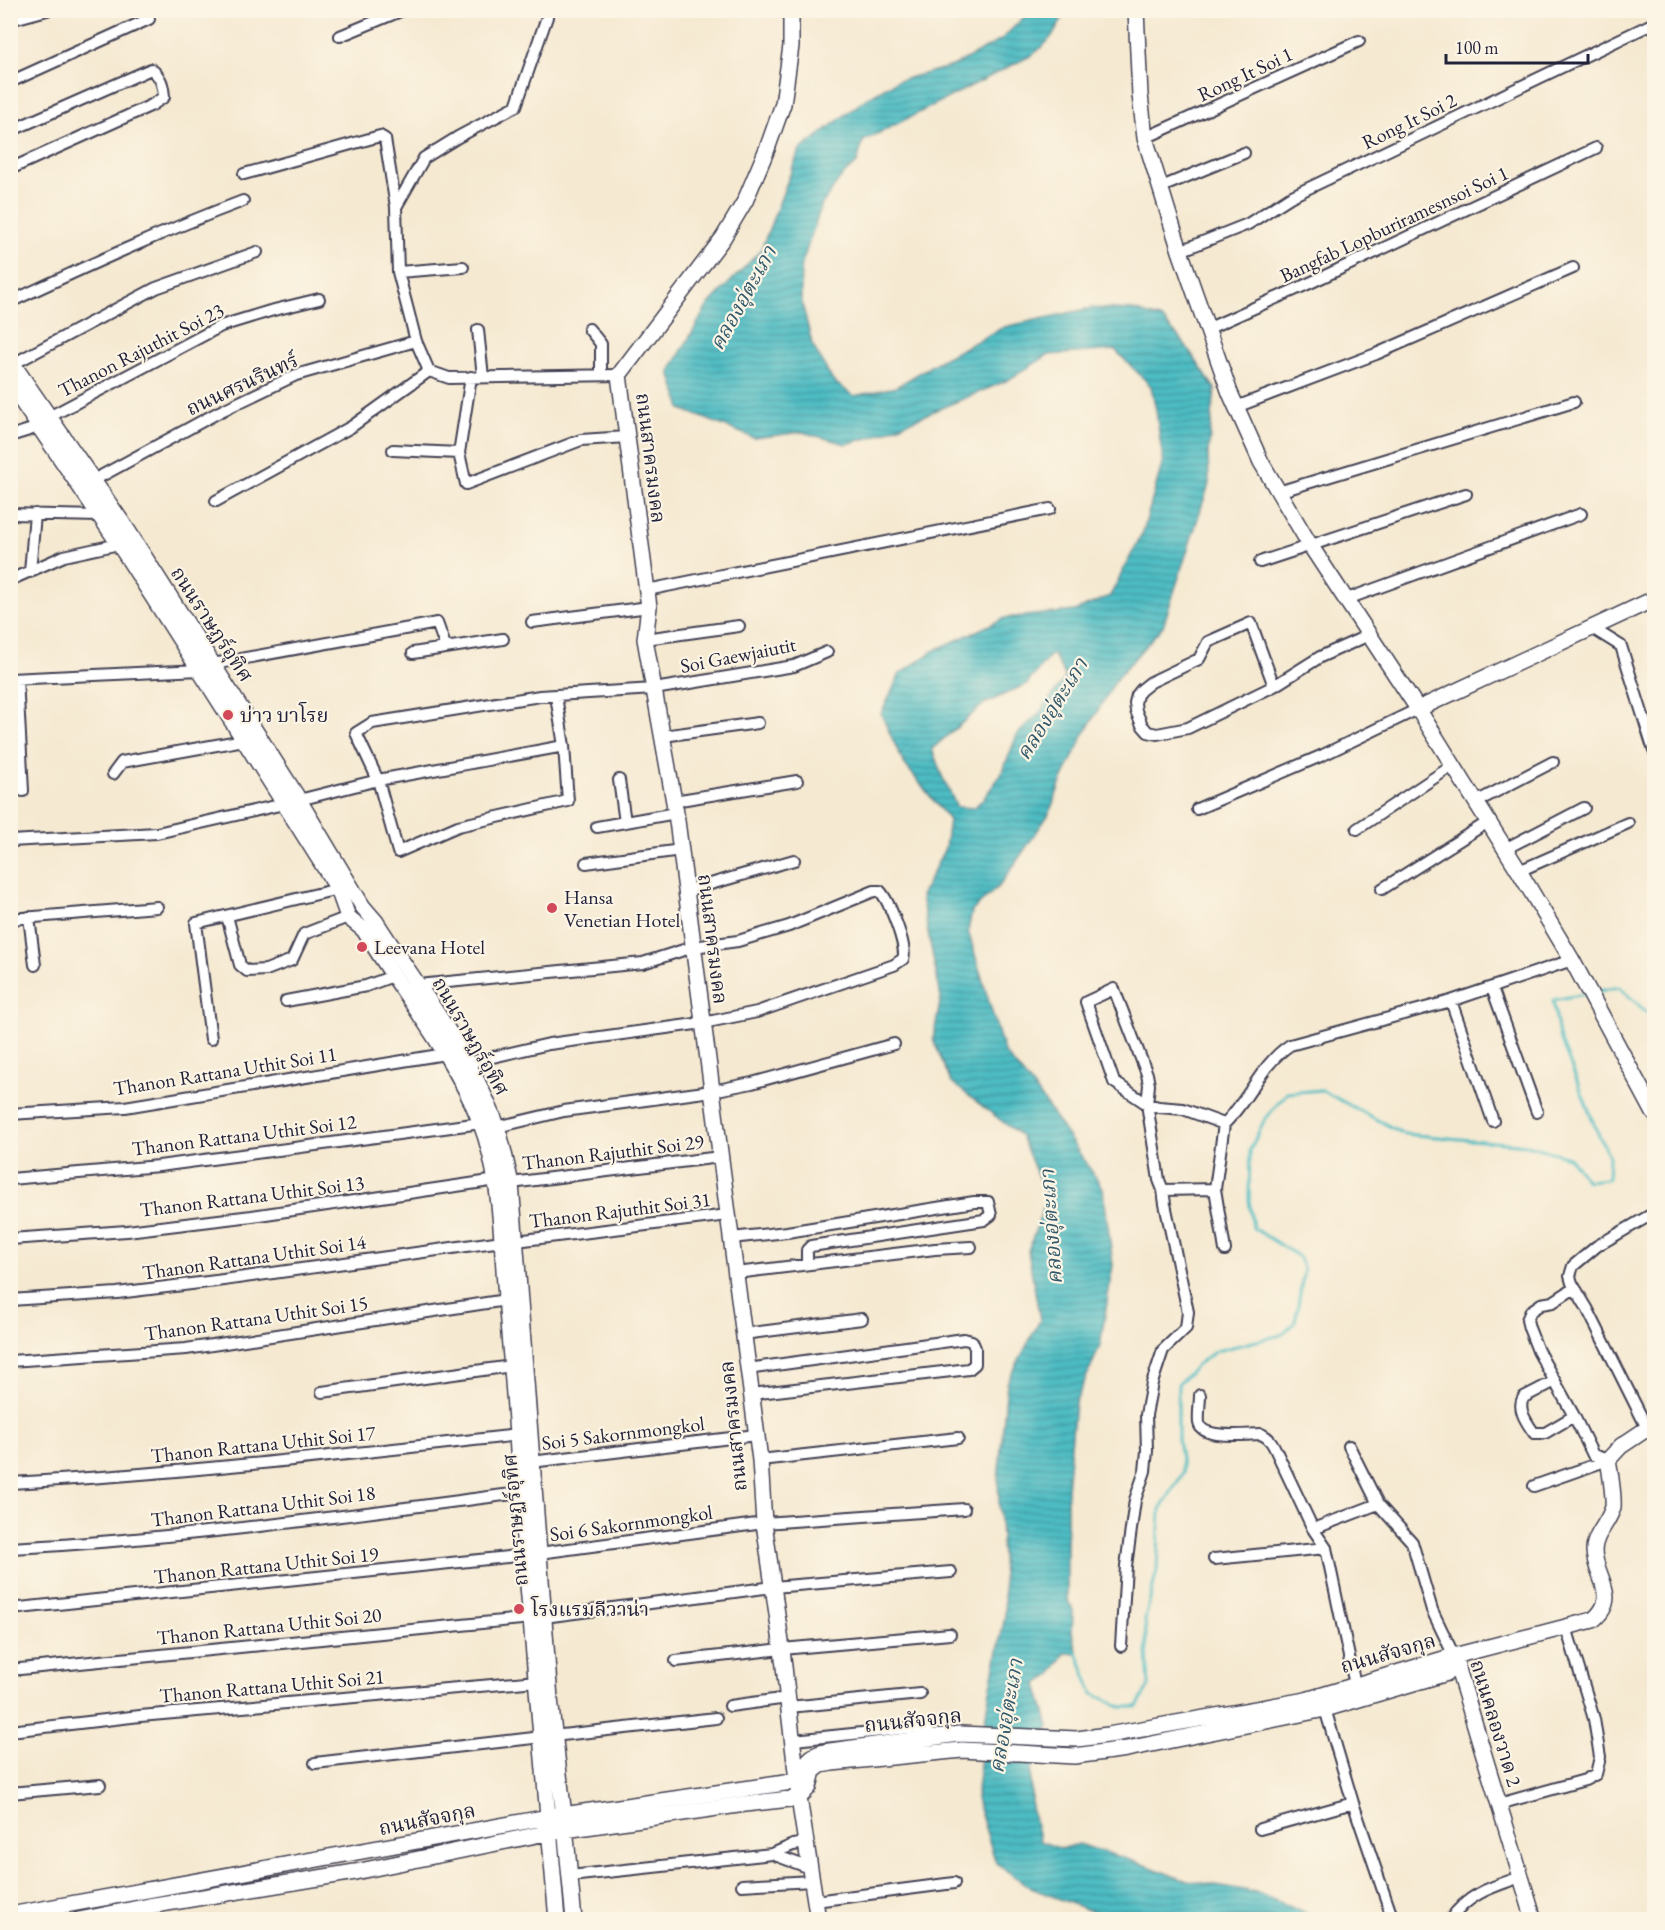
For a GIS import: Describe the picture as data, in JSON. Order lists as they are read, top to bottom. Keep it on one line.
{"streets":{"street":["Rong It Soi 1","Rong It Soi 2","Bangfab Lopburiramesnsoi Soi 1","Thanon Rajuthit Soi 23","ถนนศรนรินทร์","ถนนสาครมงคล","ถนนราษฏร์อุทิศ","Soi Gaewjaiutit","Thanon Rattana Uthit Soi 11","Thanon Rattana Uthit Soi 12","Thanon Rajuthit Soi 29","Thanon Rattana Uthit Soi 13","Thanon Rajuthit Soi 31","Thanon Rattana Uthit Soi 14","Thanon Rattana Uthit Soi 15","Soi 5 Sakornmongkol","Thanon Rattana Uthit Soi 17","Thanon Rattana Uthit Soi 18","Soi 6 Sakornmongkol","Thanon Rattana Uthit Soi 19","Thanon Rattana Uthit Soi 20","ถนนสัจจกุล","Thanon Rattana Uthit Soi 21","ถนนคลองวาด 2"]},"crossings":[["Thanon Rajuthit Soi 23","ถนนราษฏร์อุทิศ"],["ถนนศรนรินทร์","ถนนราษฏร์อุทิศ"],["ถนนสาครมงคล","Soi Gaewjaiutit"],["ถนนสาครมงคล","Thanon Rajuthit Soi 29"],["ถนนสาครมงคล","Thanon Rajuthit Soi 31"],["ถนนสาครมงคล","Soi 5 Sakornmongkol"],["ถนนสาครมงคล","Soi 6 Sakornmongkol"],["ถนนสาครมงคล","Thanon Rattana Uthit Soi 20"],["ถนนสาครมงคล","ถนนสัจจกุล"],["ถนนราษฏร์อุทิศ","Thanon Rattana Uthit Soi 11"],["ถนนราษฏร์อุทิศ","Thanon Rattana Uthit Soi 12"],["ถนนราษฏร์อุทิศ","Thanon Rajuthit Soi 29"],["ถนนราษฏร์อุทิศ","Thanon Rattana Uthit Soi 13"],["ถนนราษฏร์อุทิศ","Thanon Rajuthit Soi 31"],["ถนนราษฏร์อุทิศ","Thanon Rattana Uthit Soi 14"],["ถนนราษฏร์อุทิศ","Thanon Rattana Uthit Soi 15"],["ถนนราษฏร์อุทิศ","Soi 5 Sakornmongkol"],["ถนนราษฏร์อุทิศ","Thanon Rattana Uthit Soi 17"],["ถนนราษฏร์อุทิศ","Thanon Rattana Uthit Soi 18"],["ถนนราษฏร์อุทิศ","Soi 6 Sakornmongkol"],["ถนนราษฏร์อุทิศ","Thanon Rattana Uthit Soi 19"],["ถนนราษฏร์อุทิศ","Thanon Rattana Uthit Soi 20"],["ถนนราษฏร์อุทิศ","ถนนสัจจกุล"],["ถนนราษฏร์อุทิศ","Thanon Rattana Uthit Soi 21"],["Thanon Rajuthit Soi 29","Thanon Rattana Uthit Soi 13"],["Thanon Rajuthit Soi 31","Thanon Rattana Uthit Soi 14"],["Soi 6 Sakornmongkol","Thanon Rattana Uthit Soi 19"],["ถนนสัจจกุล","ถนนคลองวาด 2"]],"water":["คลองอุ่ตะเภา"],"places":["บ่าว บาโรย","Hansa Venetian Hotel","Leevana Hotel","โรงแรมลีวาน่า"],"scale_bar":"100 m"}
